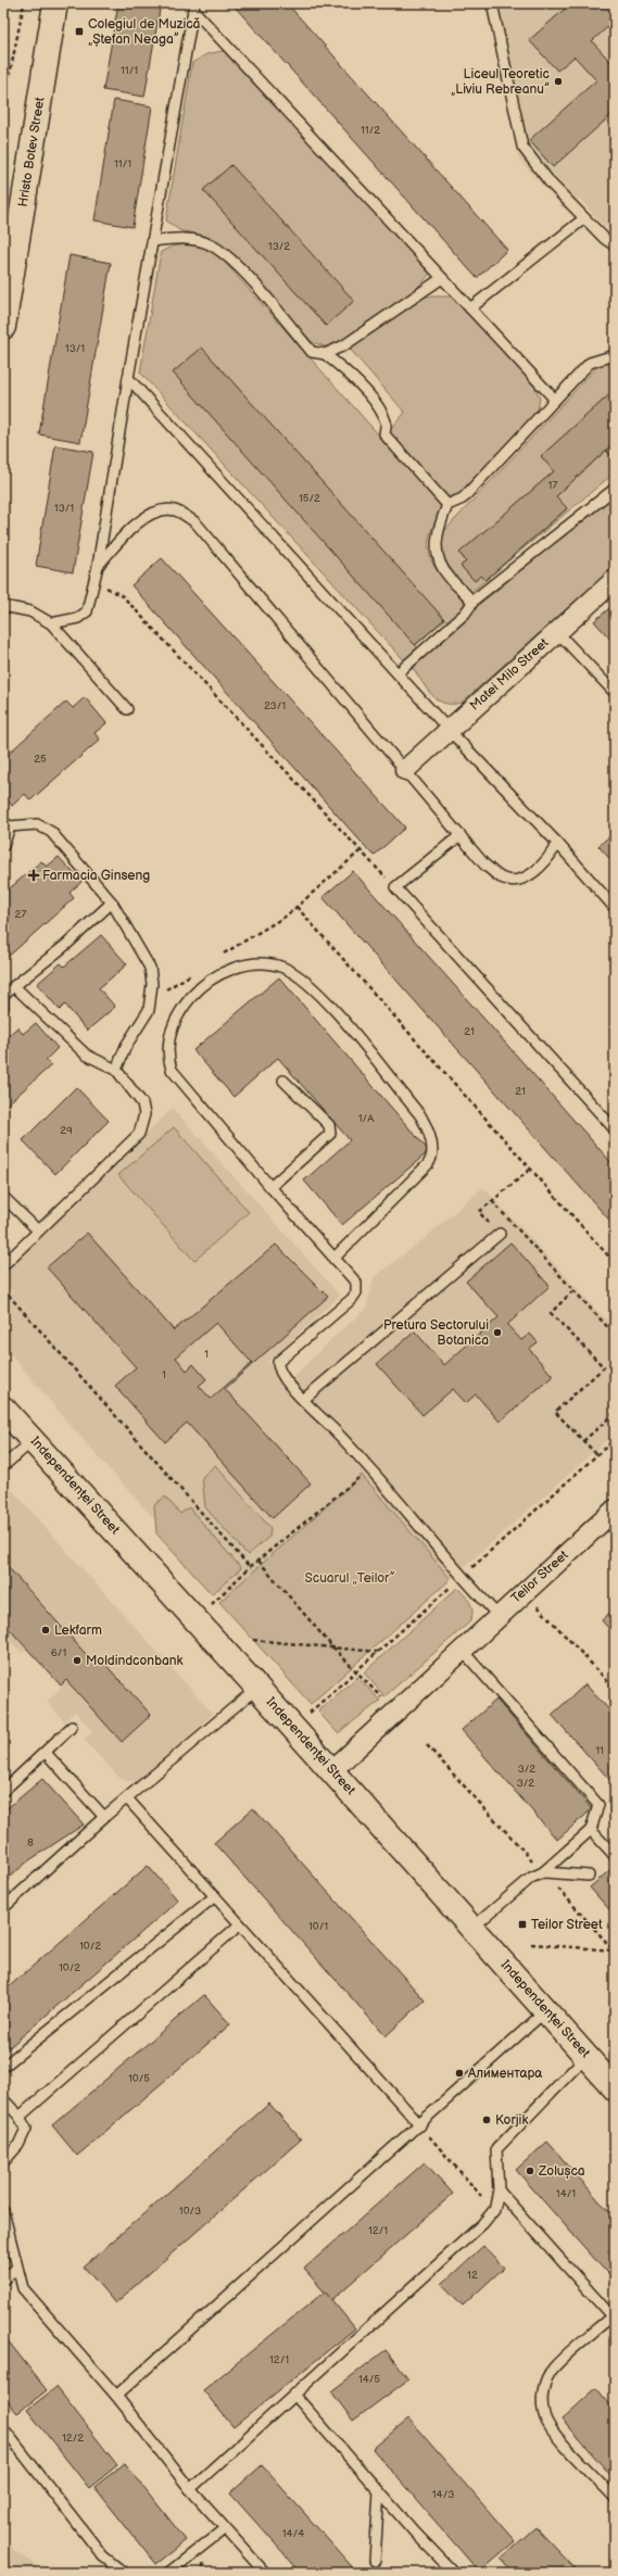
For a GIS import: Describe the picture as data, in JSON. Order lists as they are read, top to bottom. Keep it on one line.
{"streets":{"main road":["Hristo Botev Street","Independenței Street"],"street":["Matei Milo Street","Teilor Street"]},"crossings":[["Independenței Street","Teilor Street"]],"parks":["Scuarul „Teilor”"],"places":{"transit":["Colegiul de Muzică „Ștefan Neaga”","Teilor Street"],"other":["Liceul Teoretic „Liviu Rebreanu”","Pretura Sectorului Botanica","Lekfarm","Moldindconbank","Алиментара","Korjik","Zolușca"],"health":["Farmacia Ginseng"]},"house_numbers":["11/1","11/2","11/1","13/2","13/1","17","15/2","13/1","23/1","25","27","21","21","1/A","29","1","1","6/1","11","3/2","3/2","8","10/1","10/2","10/2","10/5","14/1","10/3","12/1","12","12/1","14/5","12/2","14/3","14/4"]}
